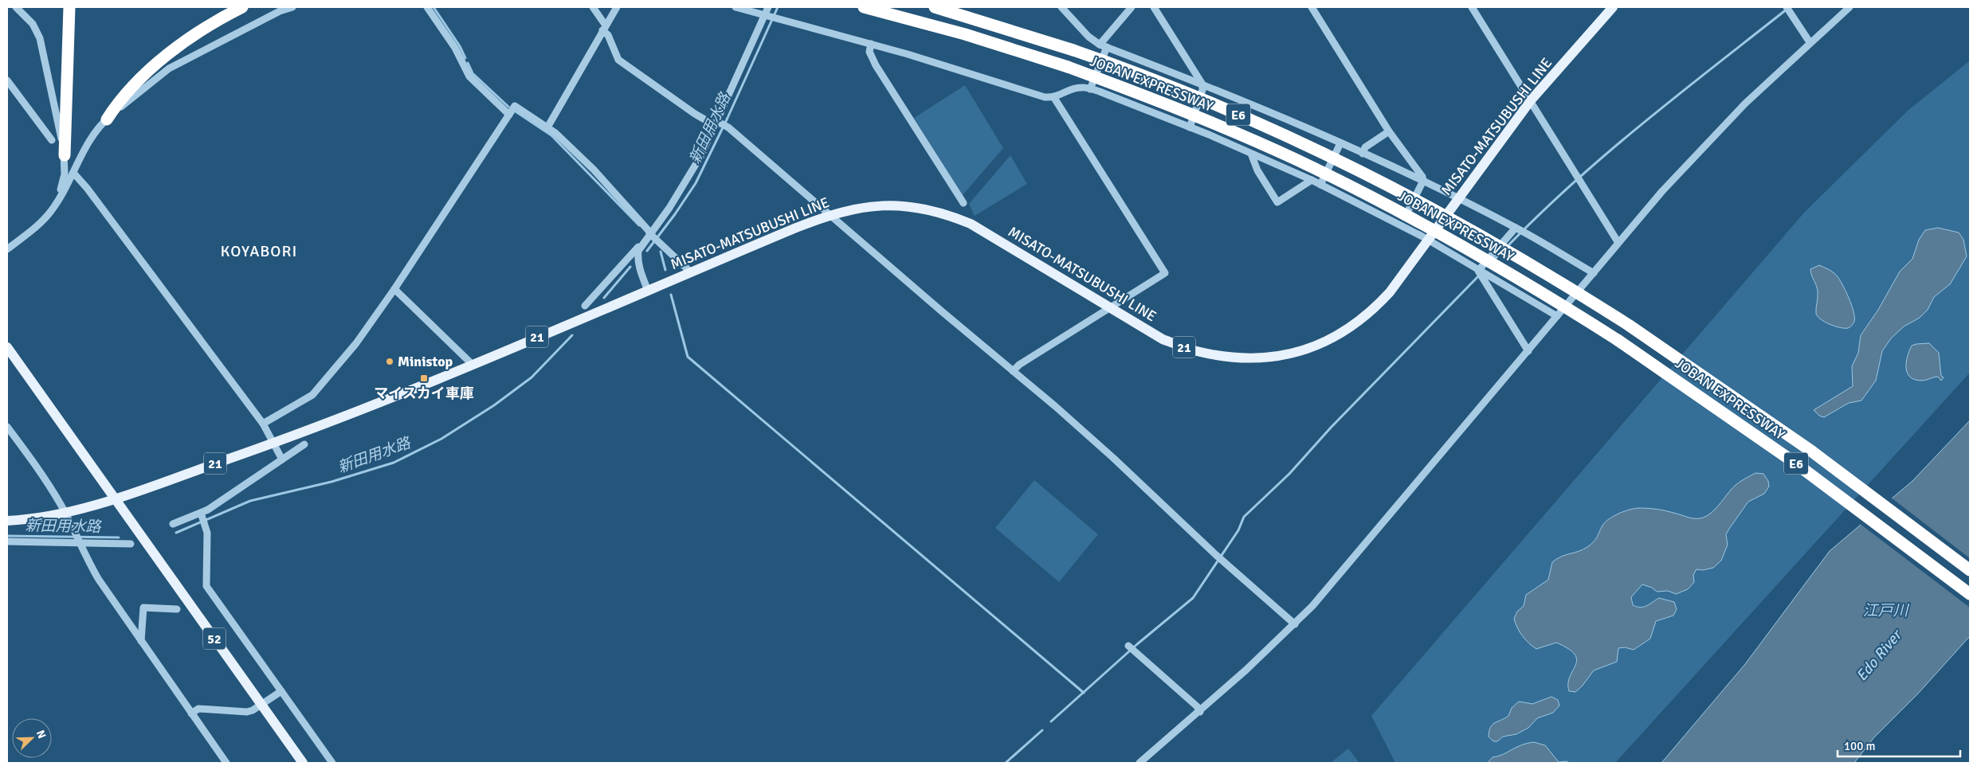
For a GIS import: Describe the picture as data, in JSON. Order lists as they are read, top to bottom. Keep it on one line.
{"streets":{"highway":["JOBAN EXPRESSWAY","E6"],"main road":["MISATO-MATSUBUSHI LINE","21","52"]},"crossings":[["MISATO-MATSUBUSHI LINE","52"]],"districts":["KOYABORI"],"water":["新田用水路","江戸川","Edo River"],"places":{"other":["Ministop"],"transit":["マイスカイ車庫"]},"scale_bar":"100 m","north":"top right"}
